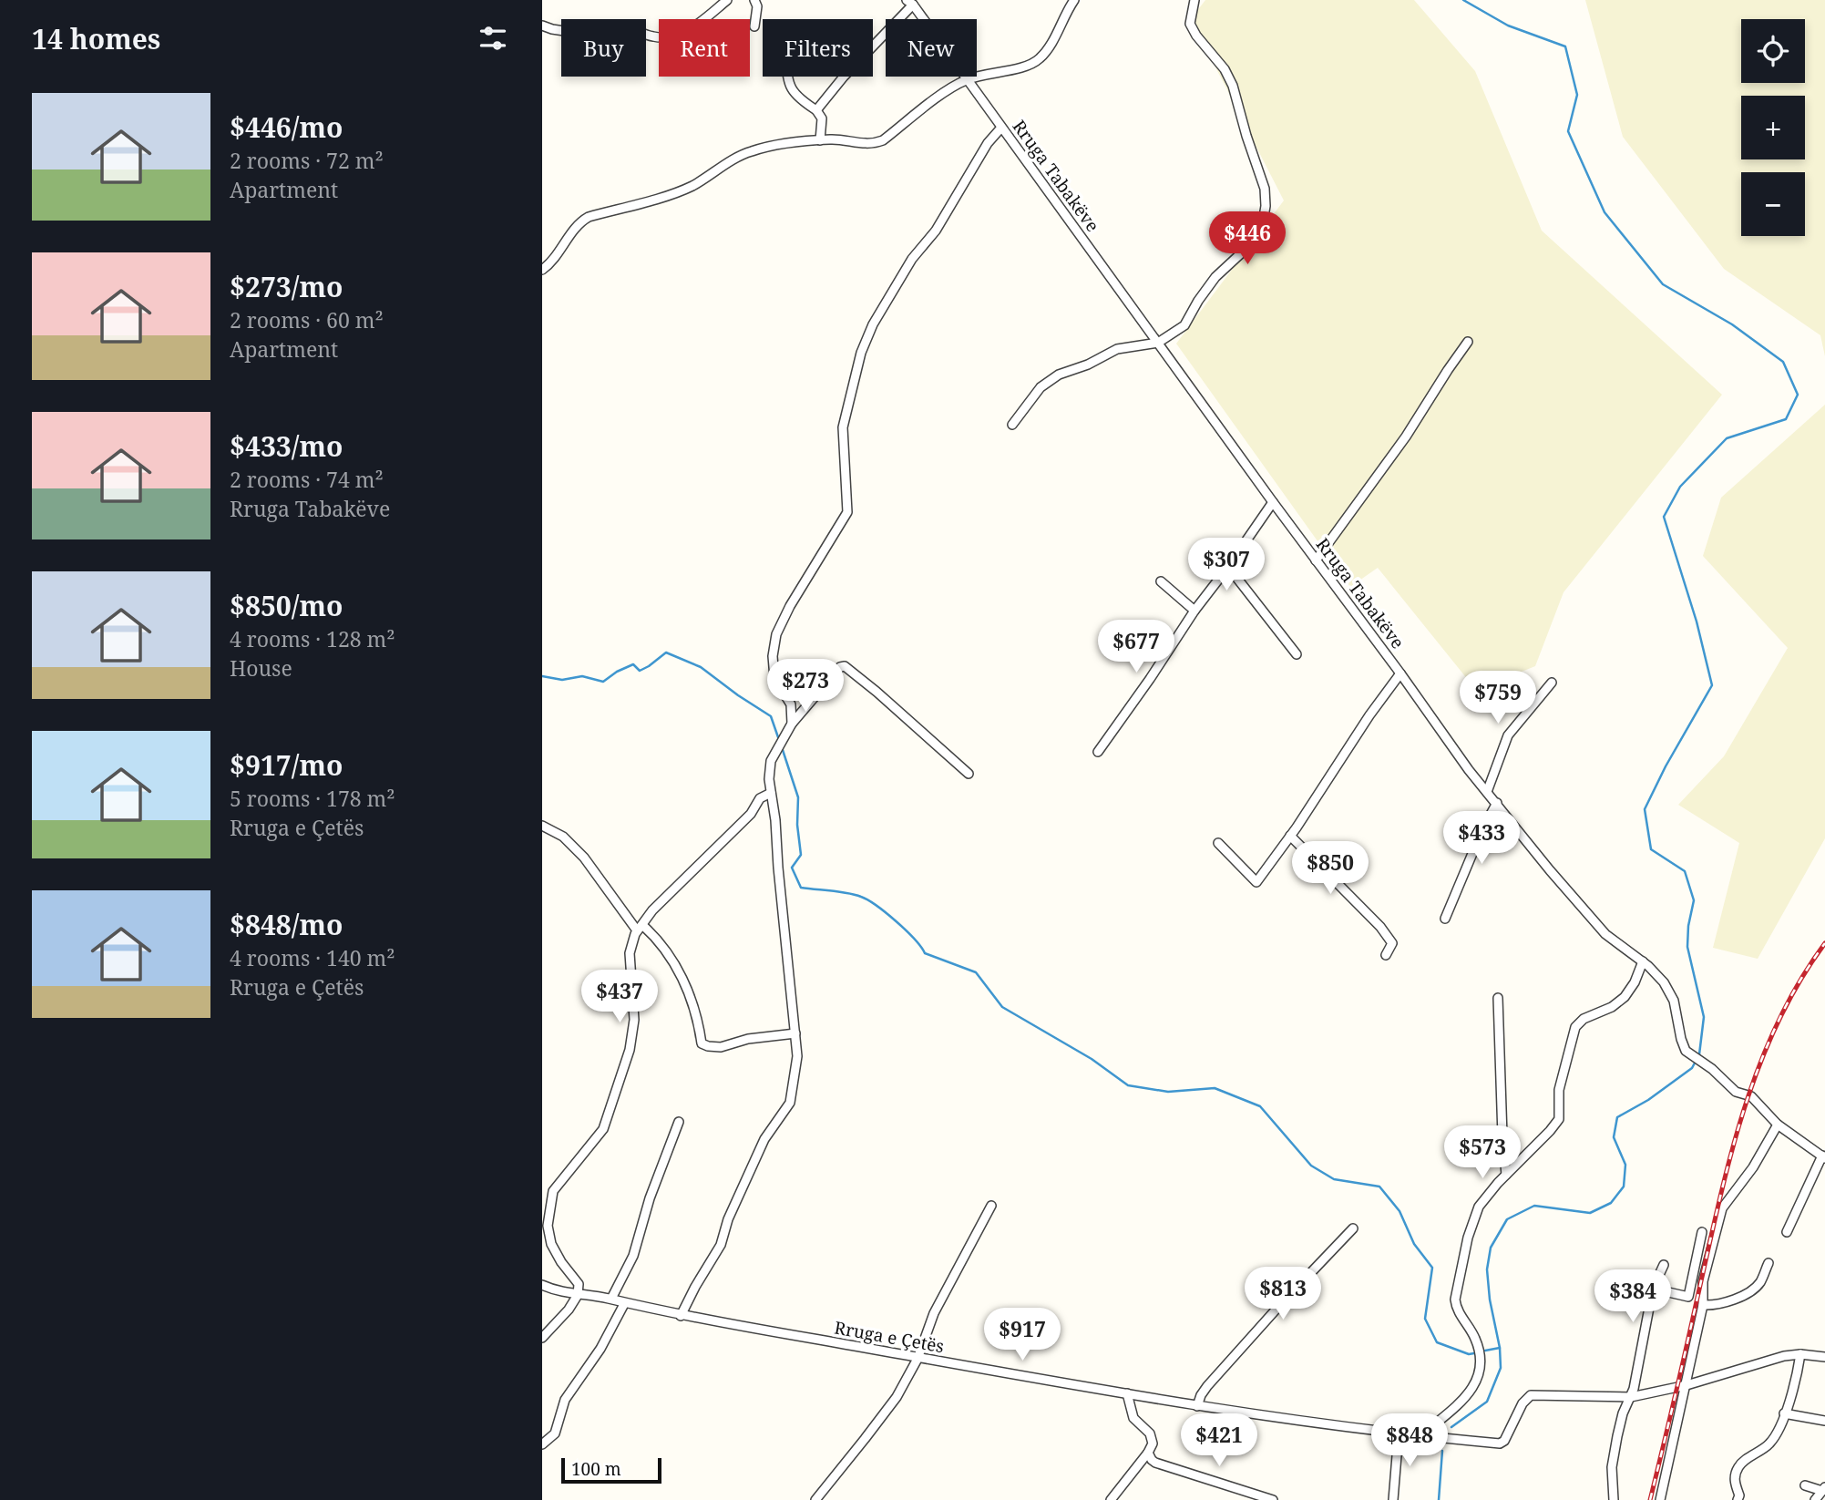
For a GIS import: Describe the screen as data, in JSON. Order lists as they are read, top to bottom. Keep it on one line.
{"streets":{"street":["Rruga Tabakëve","Rruga e Çetës"]},"scale_bar":"100 m","page":{"heading":"14 homes","map_buttons":["+","−"],"chip":["Buy","Rent","Filters","New"],"list":[{"name":"$446/mo","note":"2 rooms · 72 m² · Apartment"},{"name":"$273/mo","note":"2 rooms · 60 m² · Apartment"},{"name":"$433/mo","note":"2 rooms · 74 m² · Rruga Tabakëve"},{"name":"$850/mo","note":"4 rooms · 128 m² · House"},{"name":"$917/mo","note":"5 rooms · 178 m² · Rruga e Çetës"},{"name":"$848/mo","note":"4 rooms · 140 m² · Rruga e Çetës"}],"price":["$446","$307","$677","$273","$759","$433","$850","$437","$573","$813","$384","$917","$421","$848"],"scale":"100 m"}}
